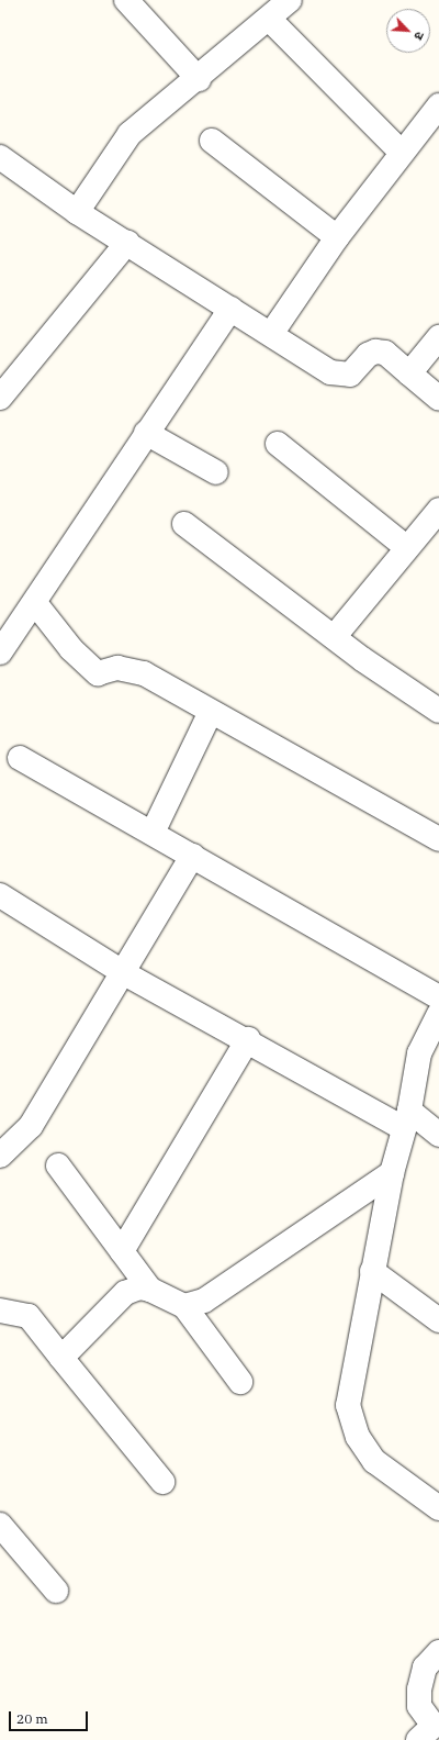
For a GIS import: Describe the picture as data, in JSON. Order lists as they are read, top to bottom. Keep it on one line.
{"scale_bar":"20 m","north":"bottom right"}
